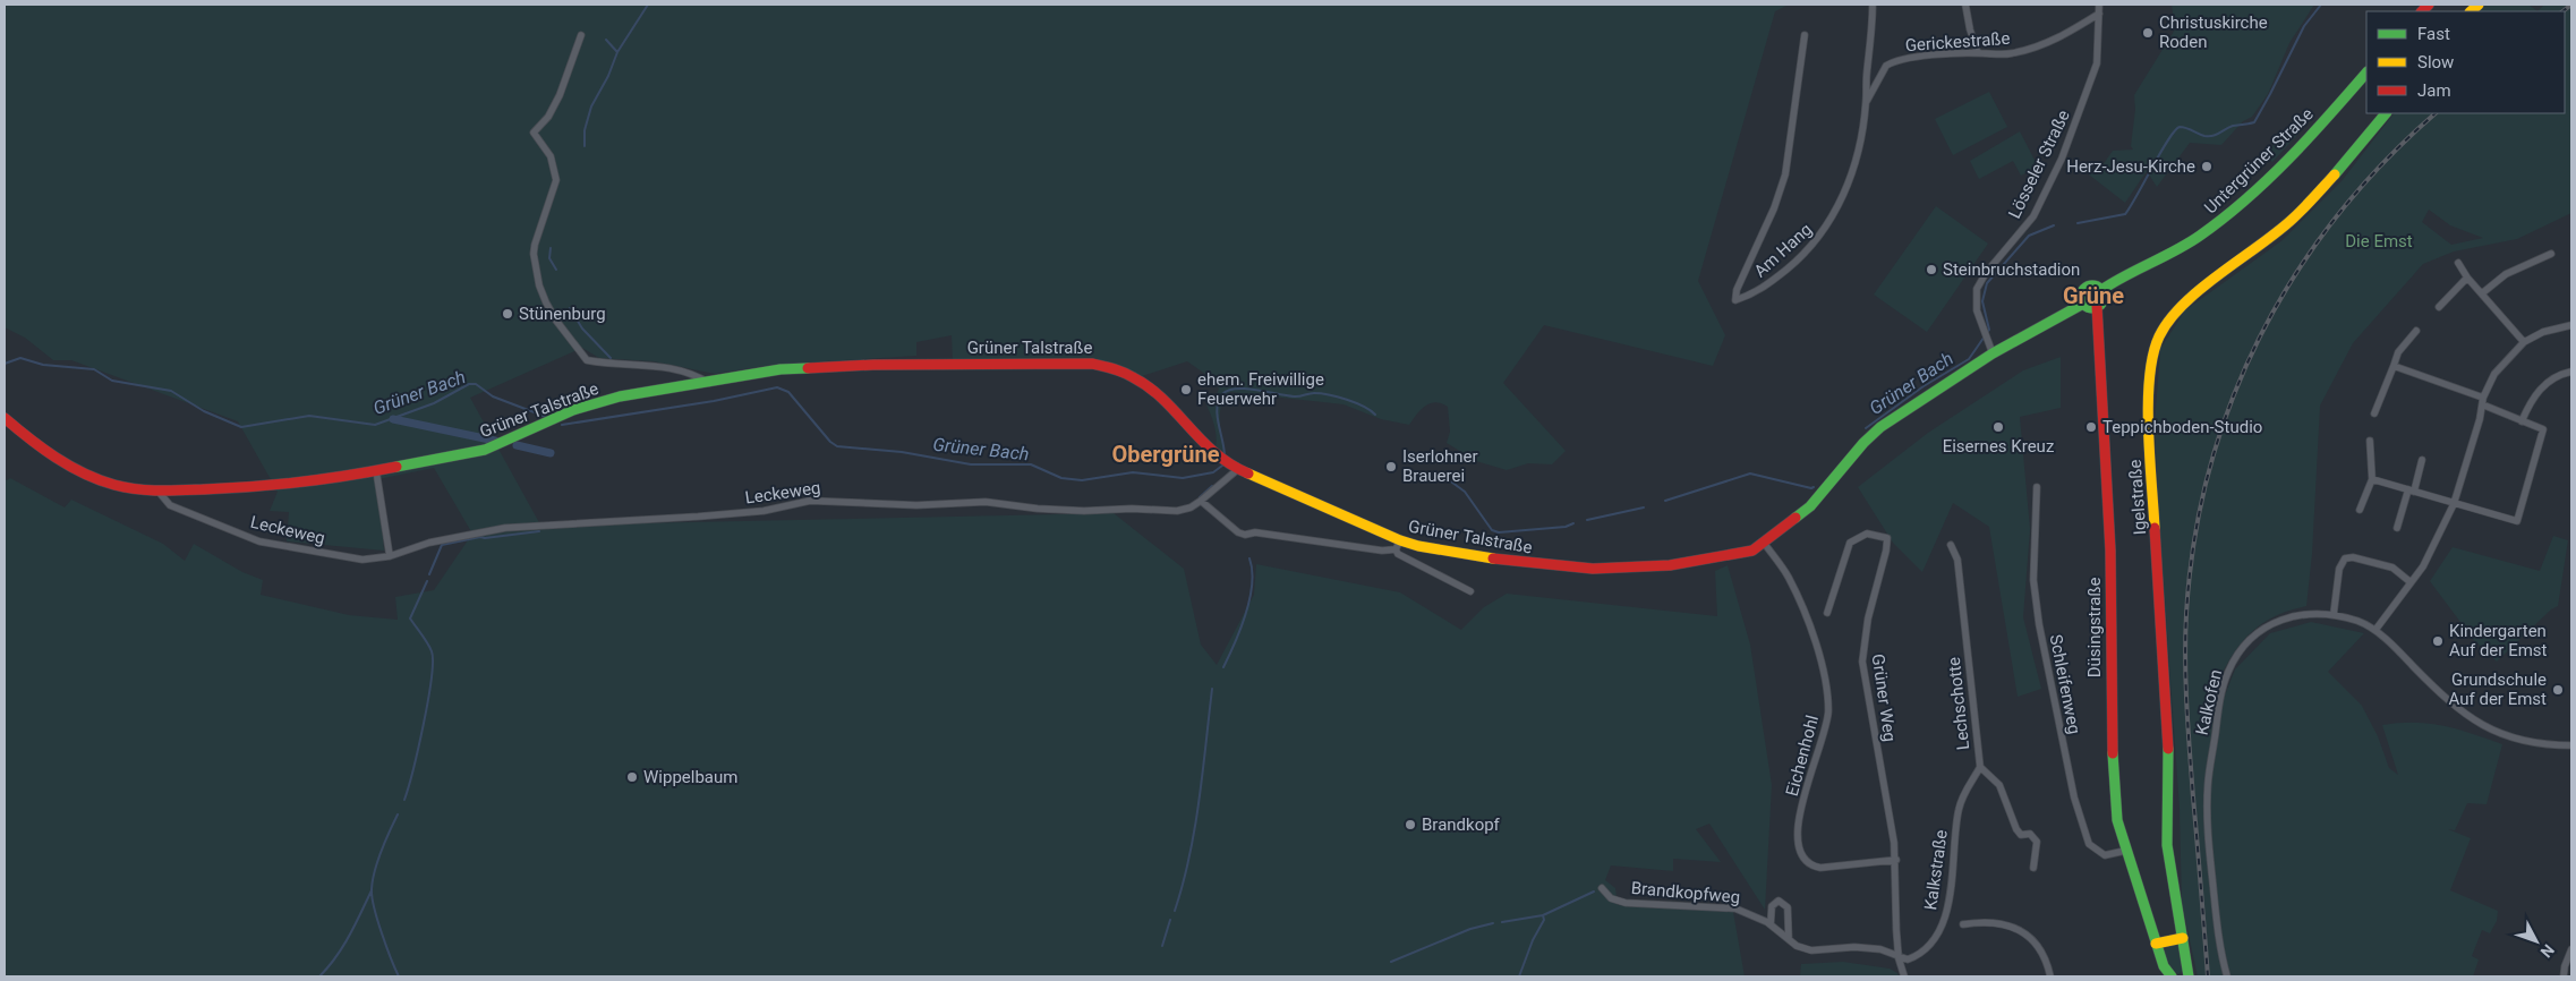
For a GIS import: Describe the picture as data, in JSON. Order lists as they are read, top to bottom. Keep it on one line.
{"streets":{"main road":["Untergrüner Straße","Grüner Talstraße","Igelstraße","Düsingstraße"],"street":["Gerickestraße","Lösseler Straße","Am Hang","Leckeweg","Schleifenweg","Grüner Weg","Kalkofen","Lechschotte","Eichenhohl","Kalkstraße","Brandkopfweg"]},"crossings":[["Gerickestraße","Lösseler Straße"],["Gerickestraße","Am Hang"],["Untergrüner Straße","Grüner Talstraße"],["Untergrüner Straße","Düsingstraße"],["Lösseler Straße","Grüner Talstraße"],["Grüner Talstraße","Leckeweg"],["Grüner Talstraße","Düsingstraße"],["Grüner Talstraße","Eichenhohl"],["Düsingstraße","Schleifenweg"],["Grüner Weg","Eichenhohl"],["Grüner Weg","Kalkstraße"],["Grüner Weg","Brandkopfweg"],["Lechschotte","Kalkstraße"],["Kalkstraße","Brandkopfweg"]],"districts":["Grüne","Obergrüne"],"water":["Grüner Bach"],"parks":["Die Emst"],"places":["Christuskirche Roden","Herz-Jesu-Kirche","Steinbruchstadion","Stünenburg","ehem. Freiwillige Feuerwehr","Eisernes Kreuz","Teppichboden-Studio","Iserlohner Brauerei","Kindergarten Auf der Emst","Grundschule Auf der Emst","Wippelbaum","Brandkopf"],"legend":["Fast","Slow","Jam"],"north":"bottom right"}
